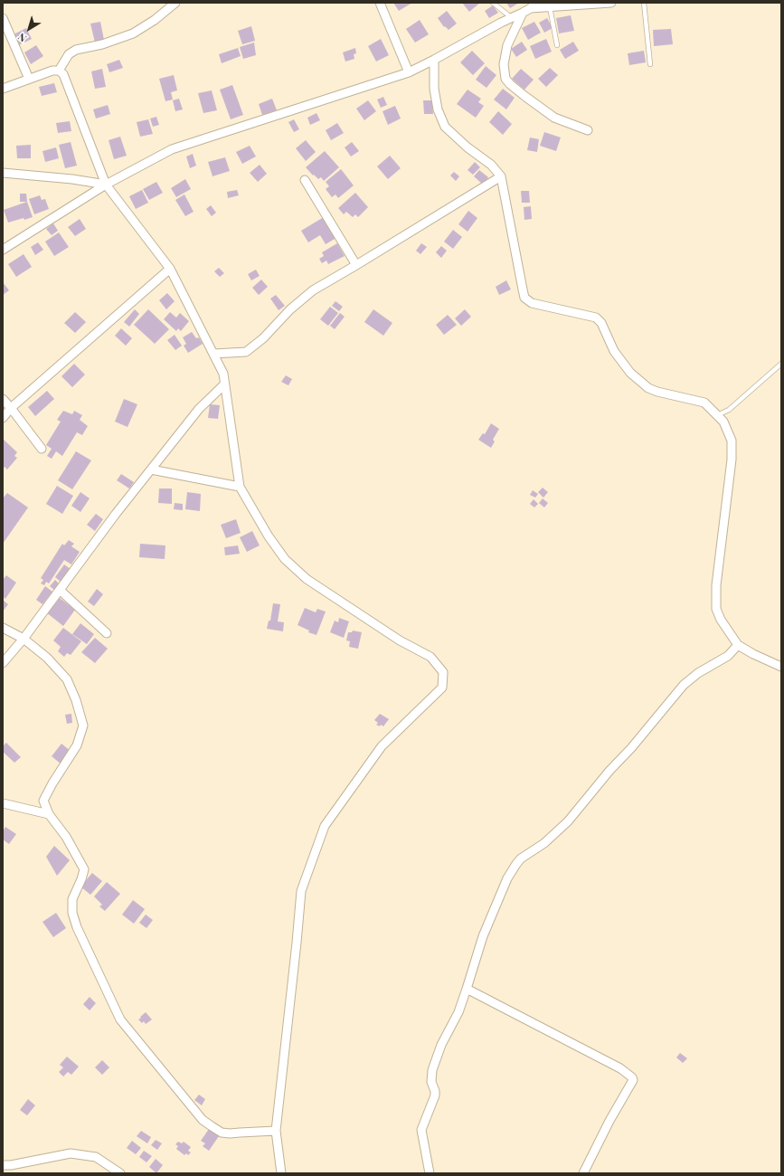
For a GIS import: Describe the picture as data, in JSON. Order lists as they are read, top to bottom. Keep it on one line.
{"north":"bottom left"}
